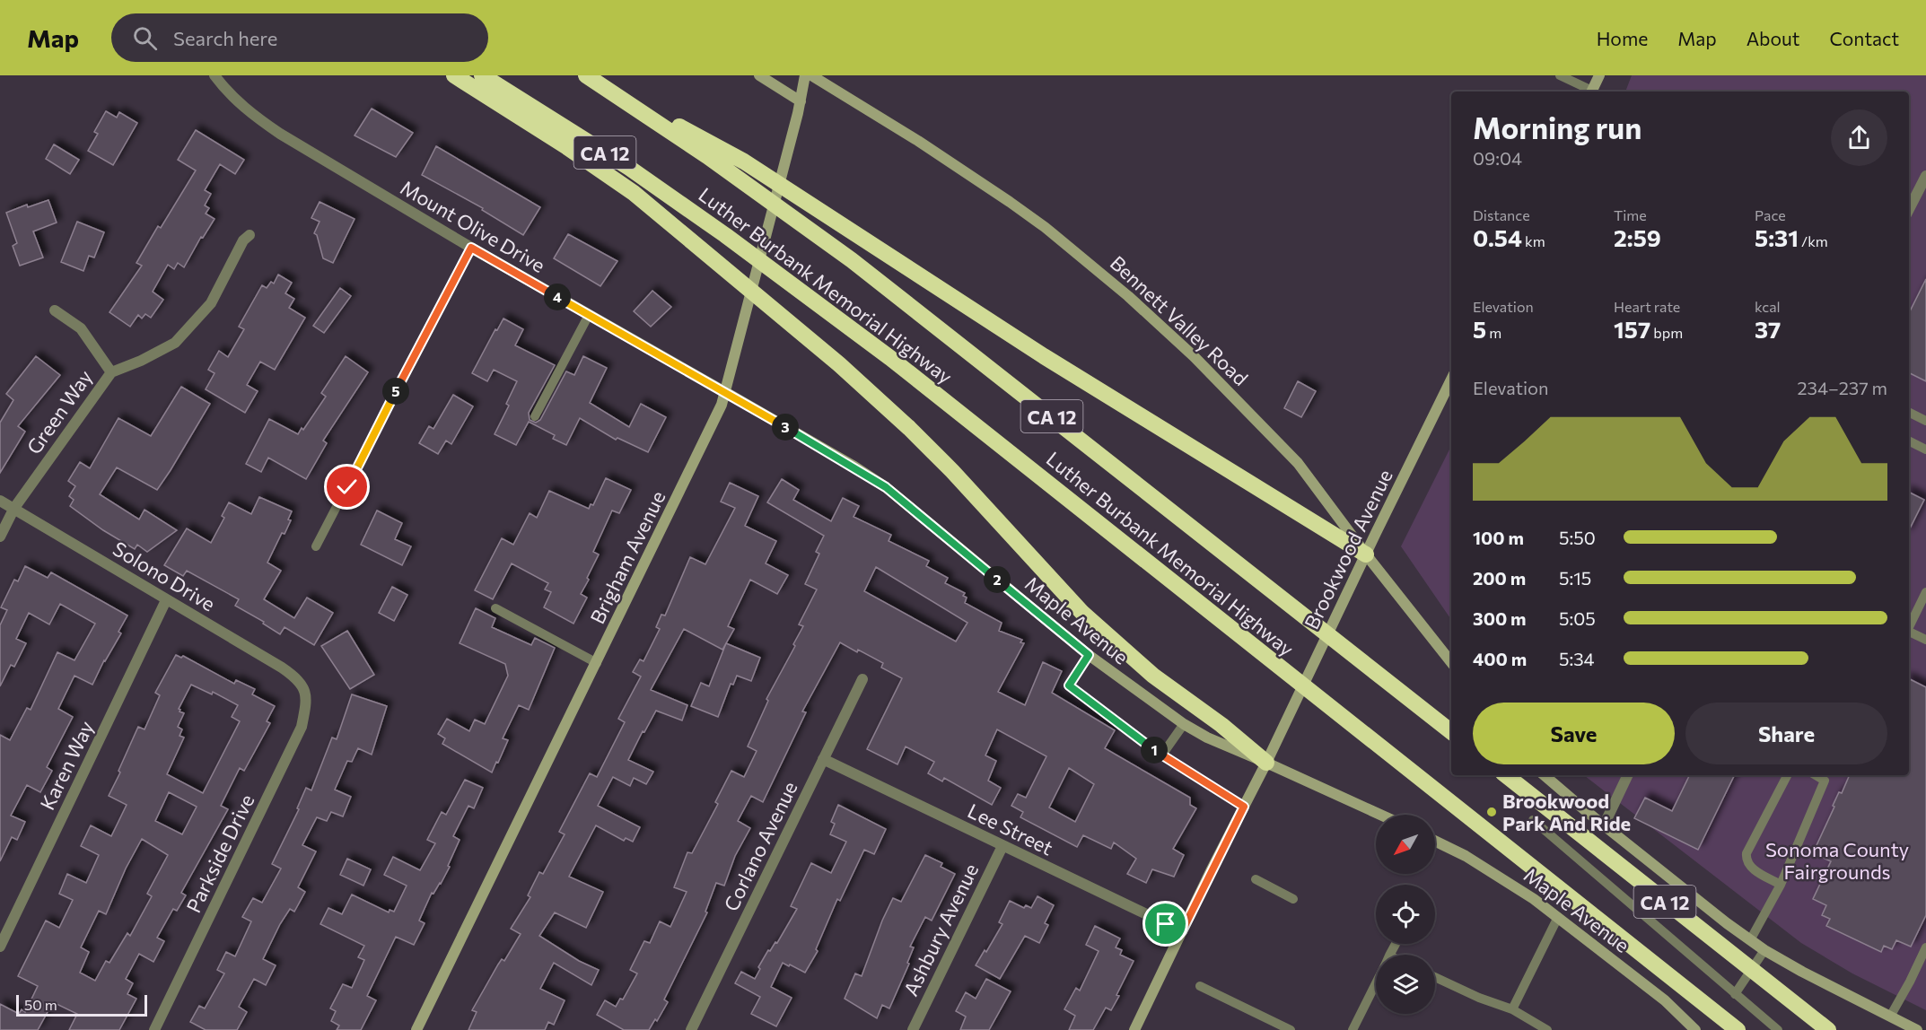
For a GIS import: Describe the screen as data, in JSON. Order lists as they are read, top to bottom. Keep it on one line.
{"streets":{"highway":["CA 12","Luther Burbank Memorial Highway"],"street":["Mount Olive Drive","Bennett Valley Road","Green Way","Brookwood Avenue","Brigham Avenue","Solono Drive","Maple Avenue","Karen Way","Lee Street","Corlano Avenue","Parkside Drive","Ashbury Avenue"]},"crossings":[["Mount Olive Drive","Brigham Avenue"],["Mount Olive Drive","Maple Avenue"],["Bennett Valley Road","Brookwood Avenue"],["Green Way","Solono Drive"],["Brookwood Avenue","Maple Avenue"],["Brookwood Avenue","Lee Street"],["Brigham Avenue","Maple Avenue"],["Solono Drive","Karen Way"],["Solono Drive","Parkside Drive"],["Lee Street","Corlano Avenue"],["Lee Street","Ashbury Avenue"]],"parks":["Sonoma County Fairgrounds"],"places":["Brookwood Park And Ride"],"scale_bar":"50 m","north":"bottom left","page":{"header":"Map","search":"Search here","nav":["Home","Map","About","Contact"],"heading":["Morning run","09:04"],"stats":[["Distance","0.54 km"],["Time","2:59"],["Pace","5:31 /km"],["Elevation","5 m"],["Heart rate","157 bpm"],["kcal","37"]],"pins":["4","5","3","2","1"],"chart":["Elevation","234–237 m"],"list":[{"name":"100 m","note":"5:50"},{"name":"200 m","note":"5:15"},{"name":"300 m","note":"5:05"},{"name":"400 m","note":"5:34"}],"buttons":["Save","Share"],"scale":"50 m"}}
